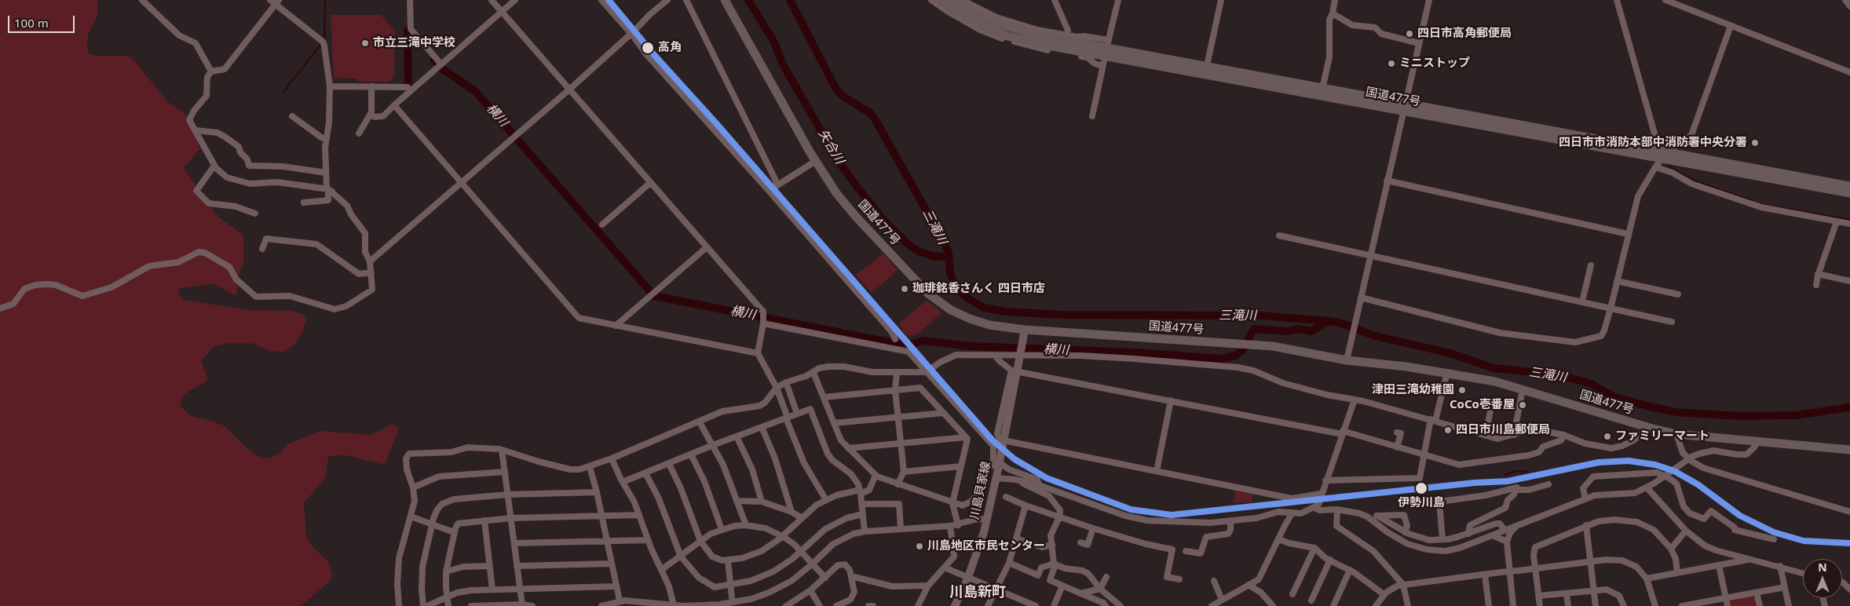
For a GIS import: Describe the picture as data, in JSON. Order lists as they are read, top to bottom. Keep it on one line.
{"streets":{"highway":["国道477号"],"main road":["川島貝家線"]},"crossings":[["国道477号","川島貝家線"]],"districts":["川島新町"],"water":["横川","矢合川","三滝川"],"places":["四日市高角郵便局","市立三滝中学校","高角","ミニストップ","四日市市消防本部中消防署中央分署","珈琲銘香さんく 四日市店","津田三滝幼稚園","CoCo壱番屋","四日市川島郵便局","ファミリーマート","伊勢川島","川島地区市民センター"],"scale_bar":"100 m","north":"top"}
